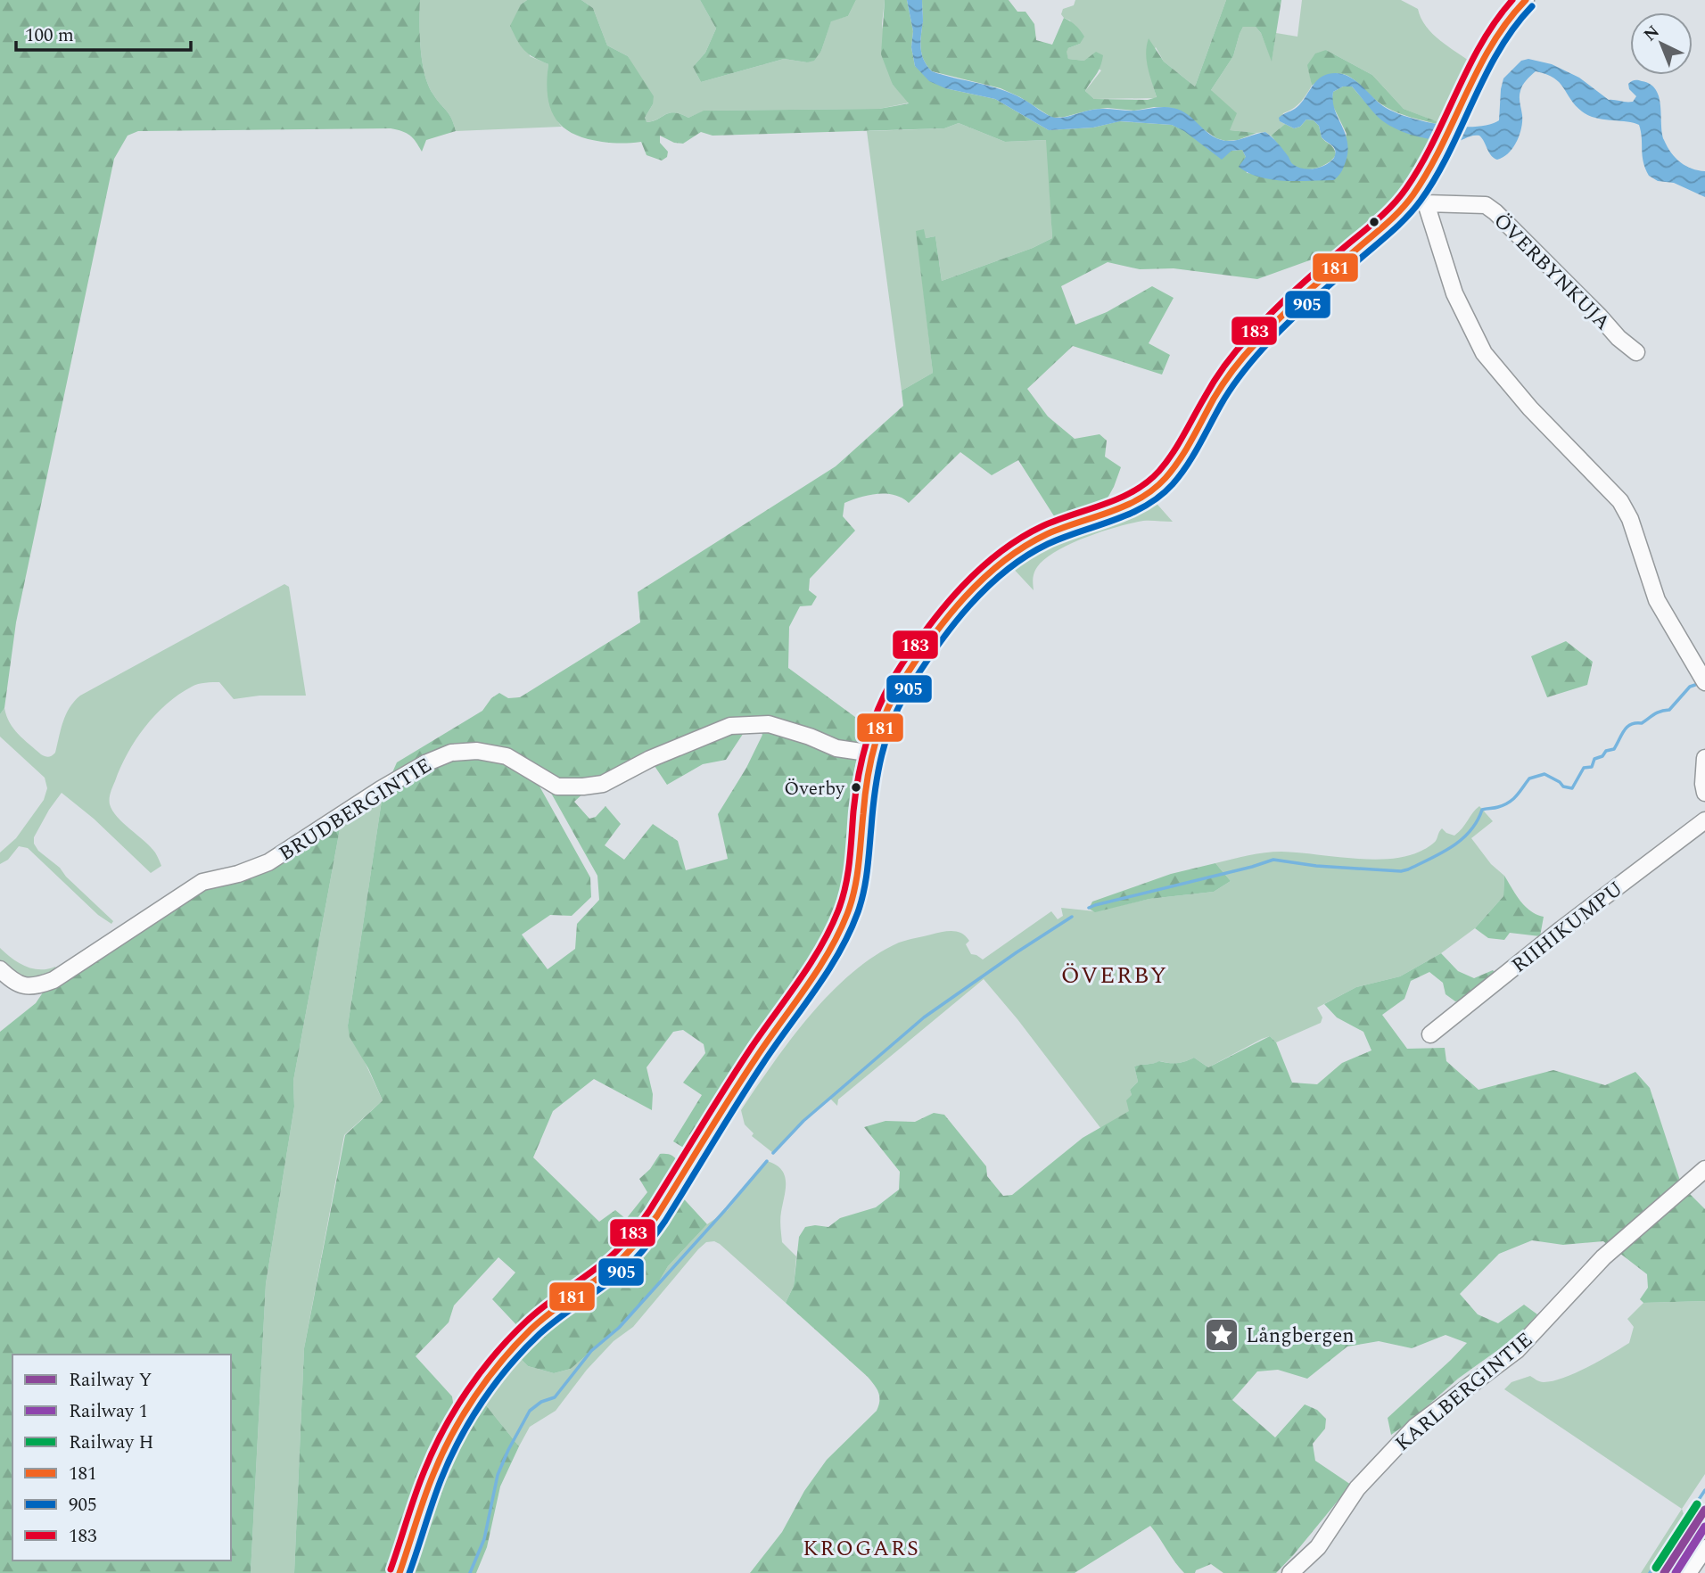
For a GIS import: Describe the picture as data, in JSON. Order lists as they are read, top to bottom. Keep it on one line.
{"streets":{"street":["ÖVERBYNKUJA","BRUDBERGINTIE","RIIHIKUMPU","KARLBERGINTIE"]},"districts":["ÖVERBY","KROGARS"],"places":{"other":["Överby"],"place":["Långbergen"]},"lines":["transit line 181","transit line 183","transit line 905","rail line H","rail line Y","rail line 1"],"legend":["Railway Y","Railway 1","Railway H","181","905","183"],"scale_bar":"100 m","north":"top left"}
